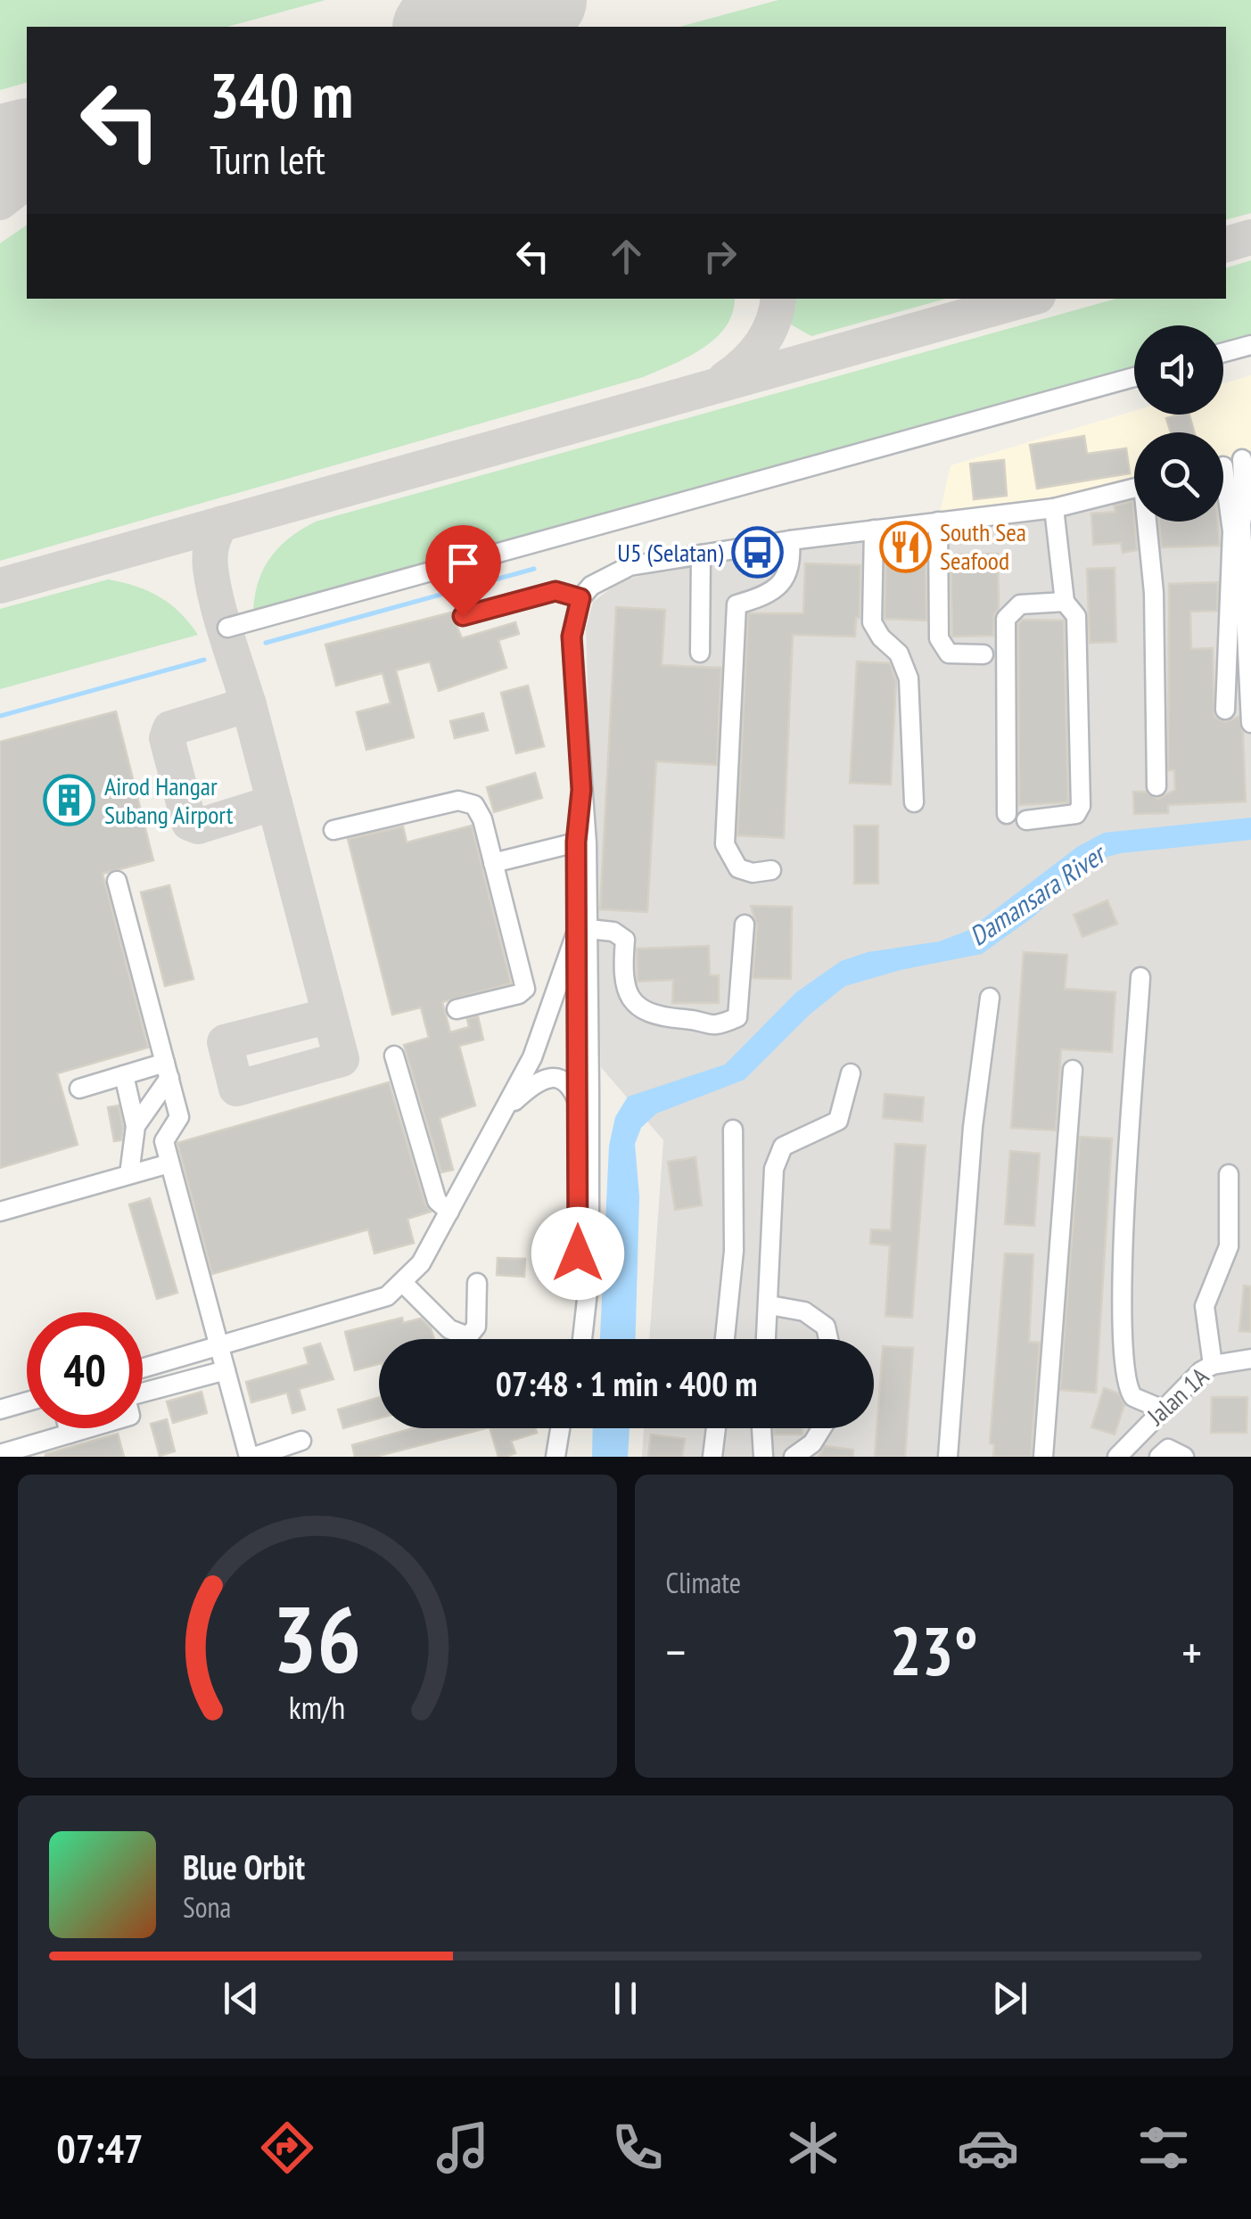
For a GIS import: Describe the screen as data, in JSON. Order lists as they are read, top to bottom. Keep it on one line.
{"streets":{"street":["Jalan 1A"]},"water":["Damansara River"],"places":{"restaurant":["South Sea Seafood"],"bus stop":["U5 (Selatan)"],"building":["Airod Hangar Subang Airport"]},"page":{"turn":["340 m","Turn left"],"limit":"40","trip":"07:48 · 1 min · 400 m","tile":"Climate","heat":["−","23°","+"],"song":["Blue Orbit","Sona"],"tabs":"07:47","gauge":["36","km/h"]}}
